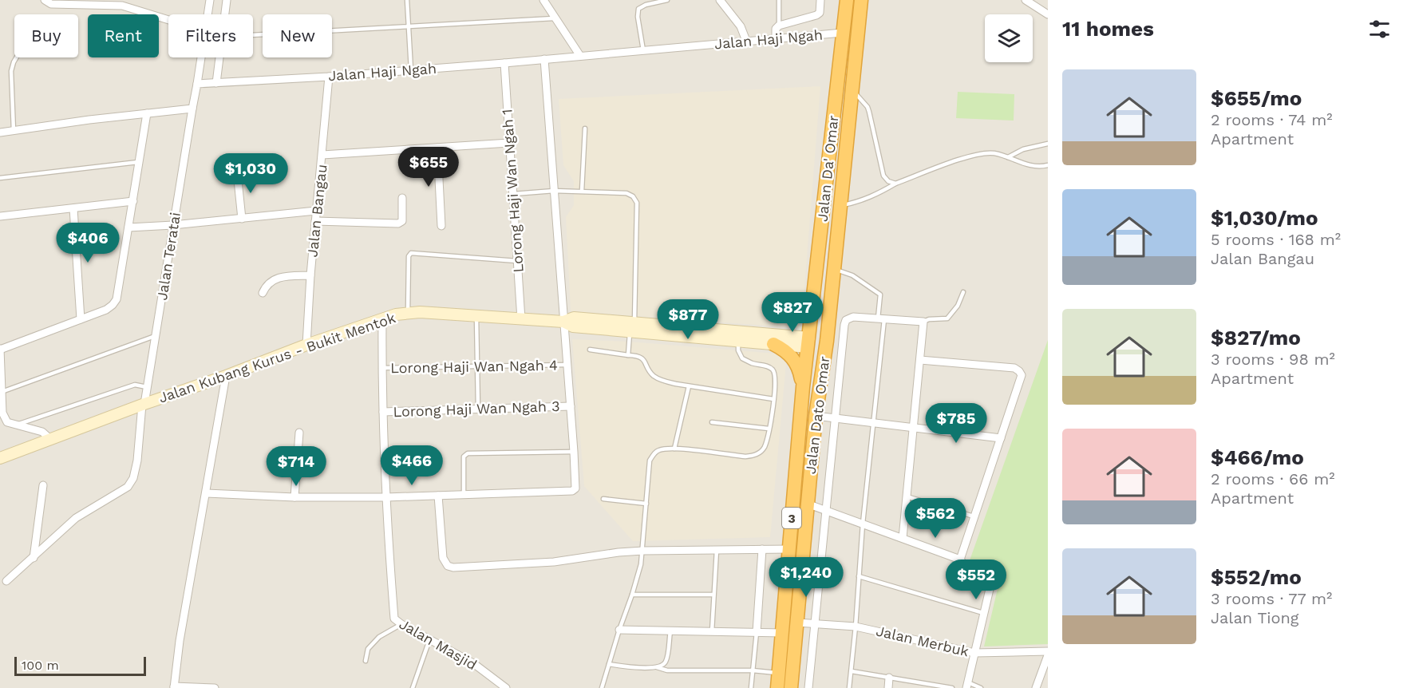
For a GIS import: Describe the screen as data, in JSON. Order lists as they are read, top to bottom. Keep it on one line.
{"streets":{"highway":["Jalan Da' Omar","Jalan Dato Omar","3"],"main road":["Jalan Kubang Kurus - Bukit Mentok"],"street":["Jalan Haji Ngah","Lorong Haji Wan Ngah 1","Jalan Bangau","Jalan Teratai","Lorong Haji Wan Ngah 3","Jalan Merbuk","Jalan Masjid"],"lane":["Lorong Haji Wan Ngah 4"]},"crossings":[["Jalan Haji Ngah","Jalan Da' Omar"],["Jalan Haji Ngah","Lorong Haji Wan Ngah 1"],["Jalan Haji Ngah","Jalan Bangau"],["Jalan Da' Omar","Jalan Dato Omar"],["Lorong Haji Wan Ngah 1","Jalan Kubang Kurus - Bukit Mentok"],["Jalan Bangau","Jalan Kubang Kurus - Bukit Mentok"],["Jalan Teratai","Jalan Kubang Kurus - Bukit Mentok"],["Jalan Dato Omar","Jalan Merbuk"]],"scale_bar":"100 m","page":{"heading":"11 homes","chip":["Buy","Rent","Filters","New"],"list":[{"name":"$655/mo","note":"2 rooms · 74 m² · Apartment"},{"name":"$1,030/mo","note":"5 rooms · 168 m² · Jalan Bangau"},{"name":"$827/mo","note":"3 rooms · 98 m² · Apartment"},{"name":"$466/mo","note":"2 rooms · 66 m² · Apartment"},{"name":"$552/mo","note":"3 rooms · 77 m² · Jalan Tiong"}],"price":["$655","$1,030","$406","$827","$877","$785","$466","$714","$562","$1,240","$552"],"scale":"100 m"}}
